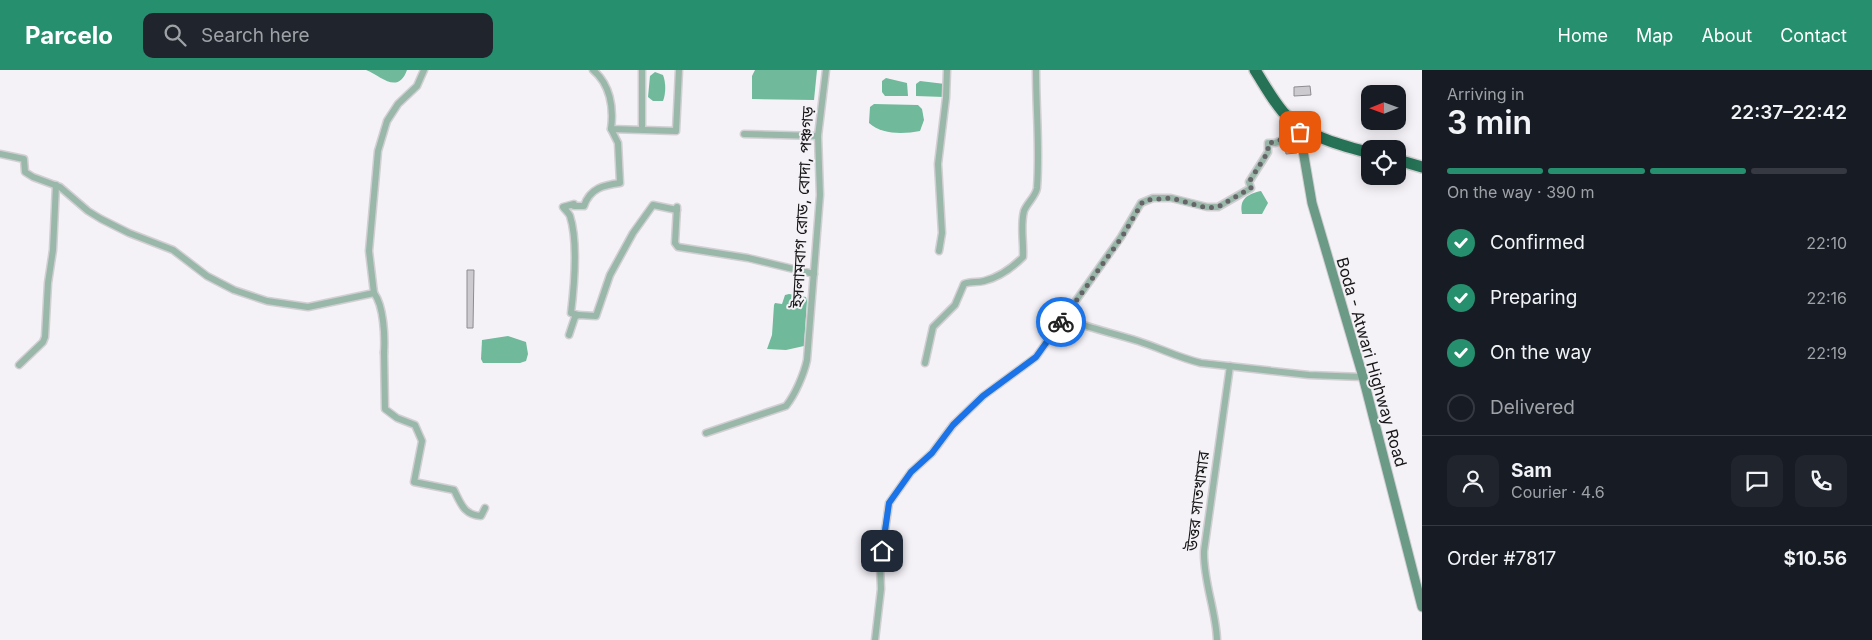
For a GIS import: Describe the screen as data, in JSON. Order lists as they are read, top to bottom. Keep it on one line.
{"streets":{"main road":["Boda - Atwari Highway Road"],"street":["ইসলামবাগ রোড, বোদা, পঞ্চগড়","উত্তর সাতখামার"]},"north":"left","page":{"header":"Parcelo","search":"Search here","nav":["Home","Map","About","Contact"],"heading":["3 min","Arriving in","22:37–22:42"],"panel":["Sam","Courier · 4.6","Order #7817","$10.56"],"bar":"On the way · 390 m","list":[["Confirmed","22:10"],["Preparing","22:16"],["On the way","22:19"],"Delivered"]}}
